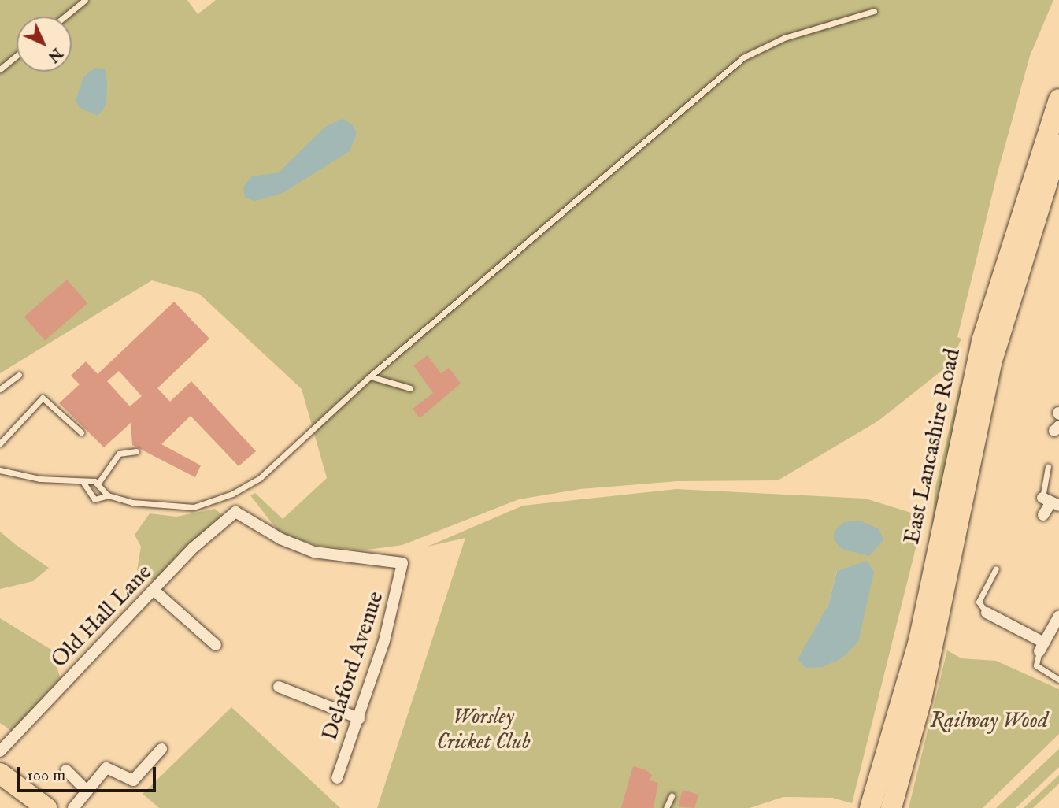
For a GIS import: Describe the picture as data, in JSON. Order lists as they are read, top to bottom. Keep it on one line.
{"streets":{"highway":["East Lancashire Road"],"street":["Old Hall Lane","Delaford Avenue"]},"crossings":[["Old Hall Lane","Delaford Avenue"]],"parks":["Worsley Cricket Club","Railway Wood"],"scale_bar":"100 m","north":"bottom right"}
